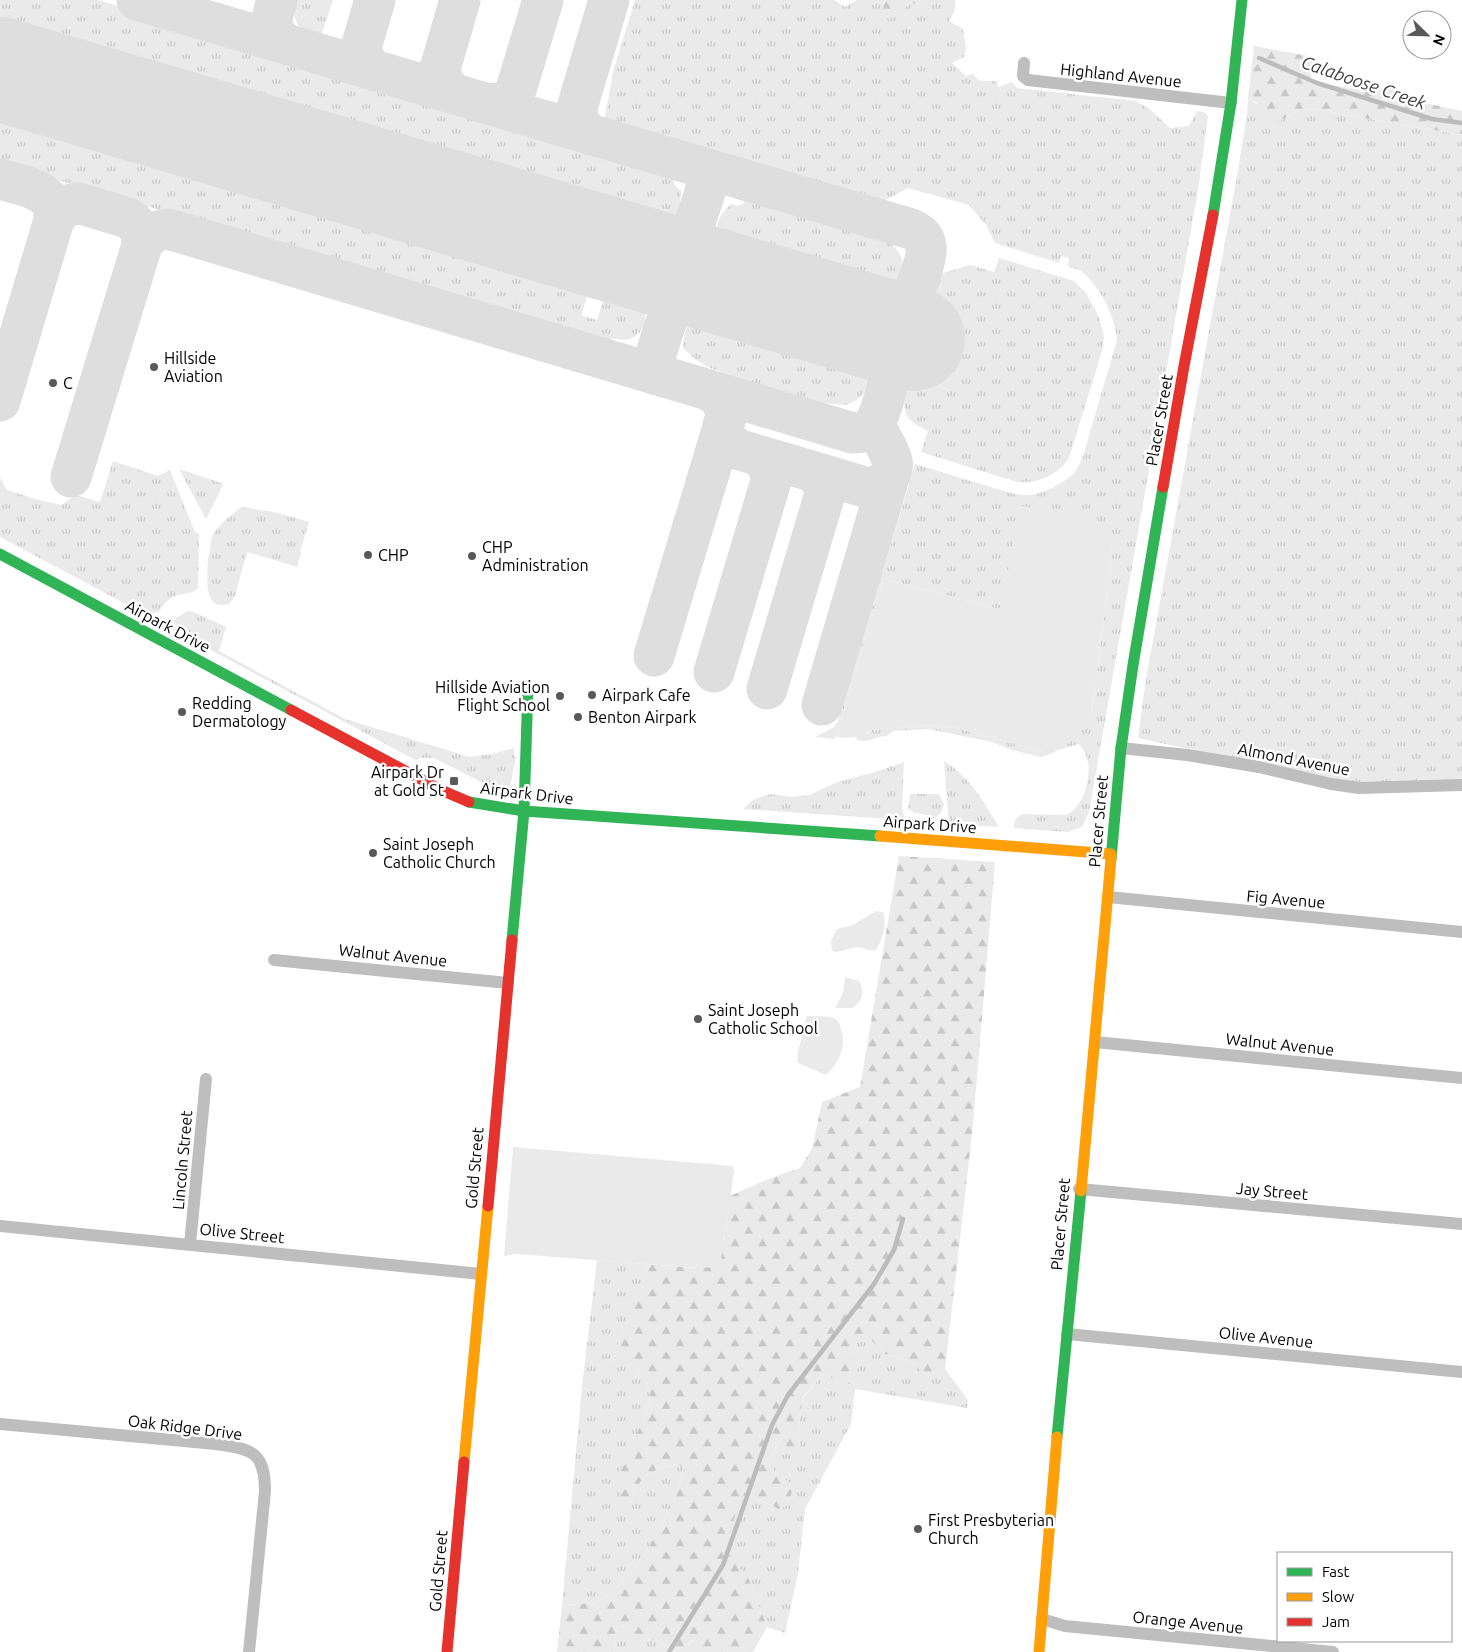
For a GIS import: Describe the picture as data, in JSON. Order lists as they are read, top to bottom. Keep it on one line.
{"streets":{"street":["Highland Avenue","Placer Street","Airpark Drive","Almond Avenue","Fig Avenue","Walnut Avenue","Lincoln Street","Gold Street","Jay Street","Olive Street","Olive Avenue","Oak Ridge Drive","Orange Avenue"]},"crossings":[["Highland Avenue","Placer Street"],["Placer Street","Airpark Drive"],["Placer Street","Almond Avenue"],["Placer Street","Fig Avenue"],["Placer Street","Walnut Avenue"],["Placer Street","Jay Street"],["Placer Street","Olive Avenue"],["Placer Street","Orange Avenue"],["Airpark Drive","Gold Street"],["Walnut Avenue","Gold Street"],["Lincoln Street","Olive Street"],["Gold Street","Olive Street"]],"water":["Calaboose Creek"],"places":{"other":["Hillside Aviation","C","CHP","CHP Administration","Airpark Cafe","Hillside Aviation Flight School","Redding Dermatology","Benton Airpark","Saint Joseph Catholic Church","Saint Joseph Catholic School","First Presbyterian Church"],"transit":["Airpark Dr at Gold St"]},"legend":["Fast","Slow","Jam"],"north":"bottom right"}
